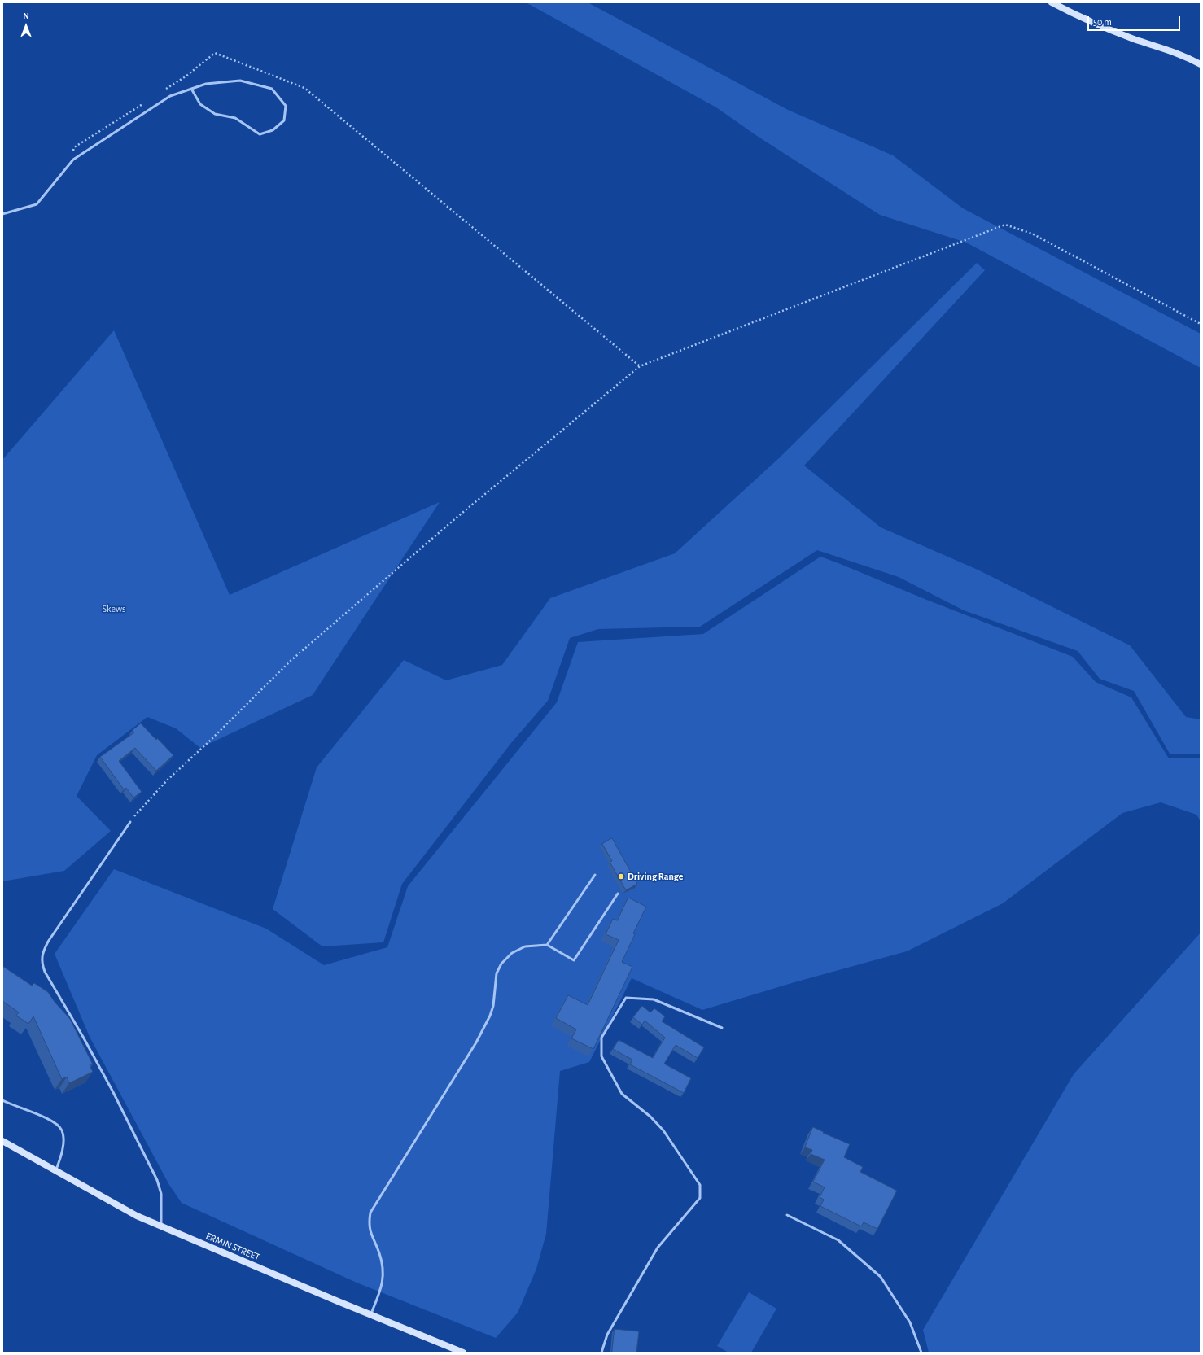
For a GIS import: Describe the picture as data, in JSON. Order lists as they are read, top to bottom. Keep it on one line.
{"streets":{"main road":["ERMIN STREET"]},"parks":["Skews"],"places":["Driving Range"],"scale_bar":"50 m","north":"top"}
